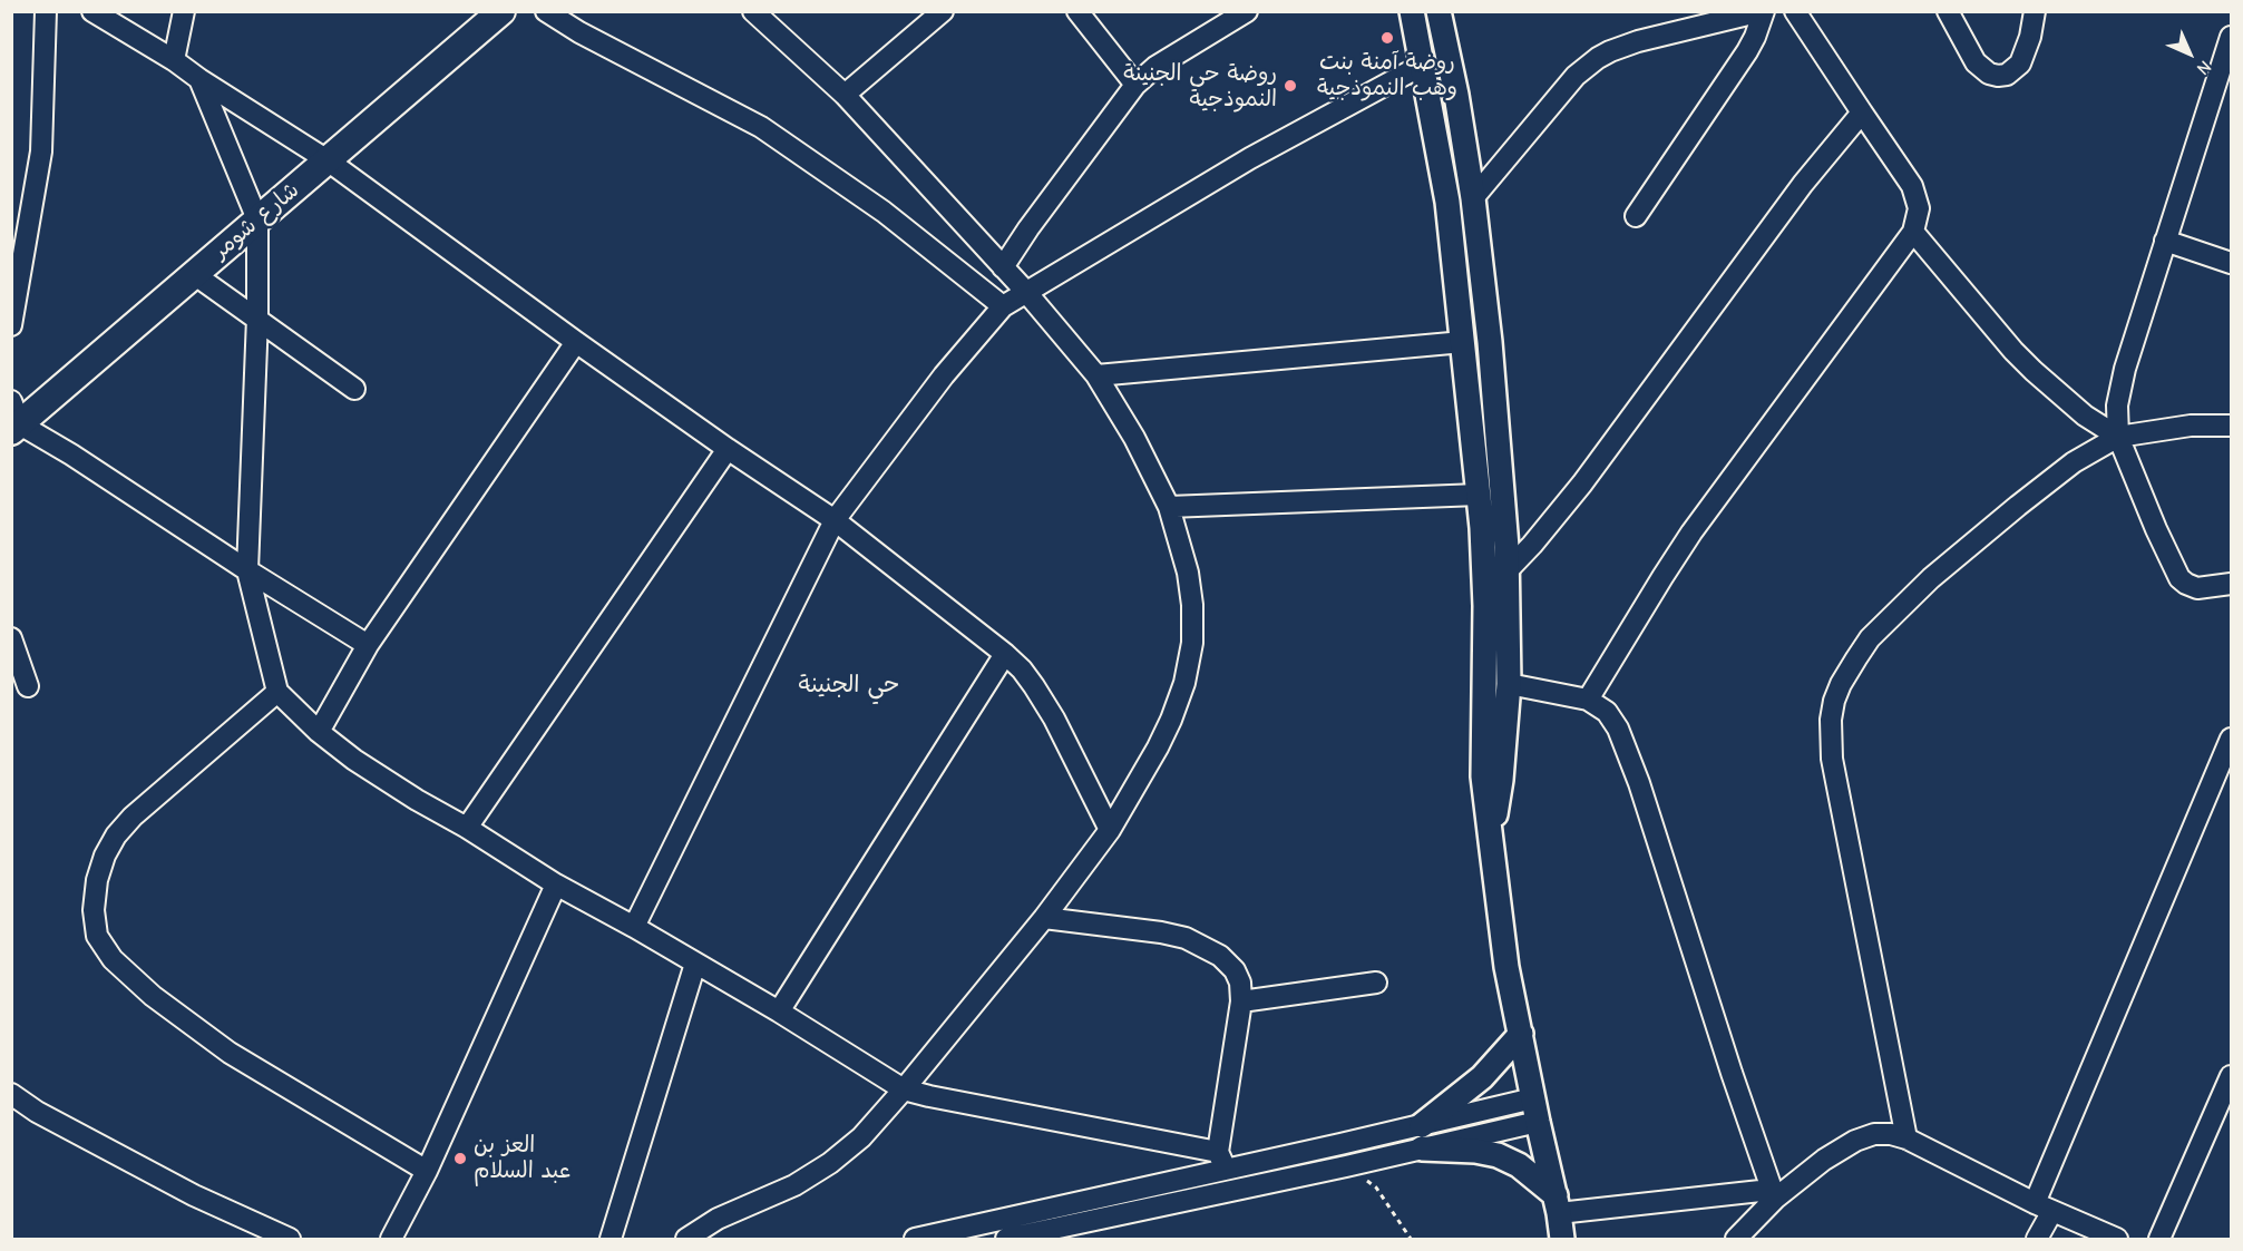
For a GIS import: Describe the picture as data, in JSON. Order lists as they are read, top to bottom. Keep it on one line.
{"streets":{"main road":["شارع شومر"]},"districts":["حي الجنينة"],"places":["روضة آمنة بنت وهب النموذجية","روضة حي الجنينة النموذجية","العز بن عبد السلام"],"north":"bottom right"}
